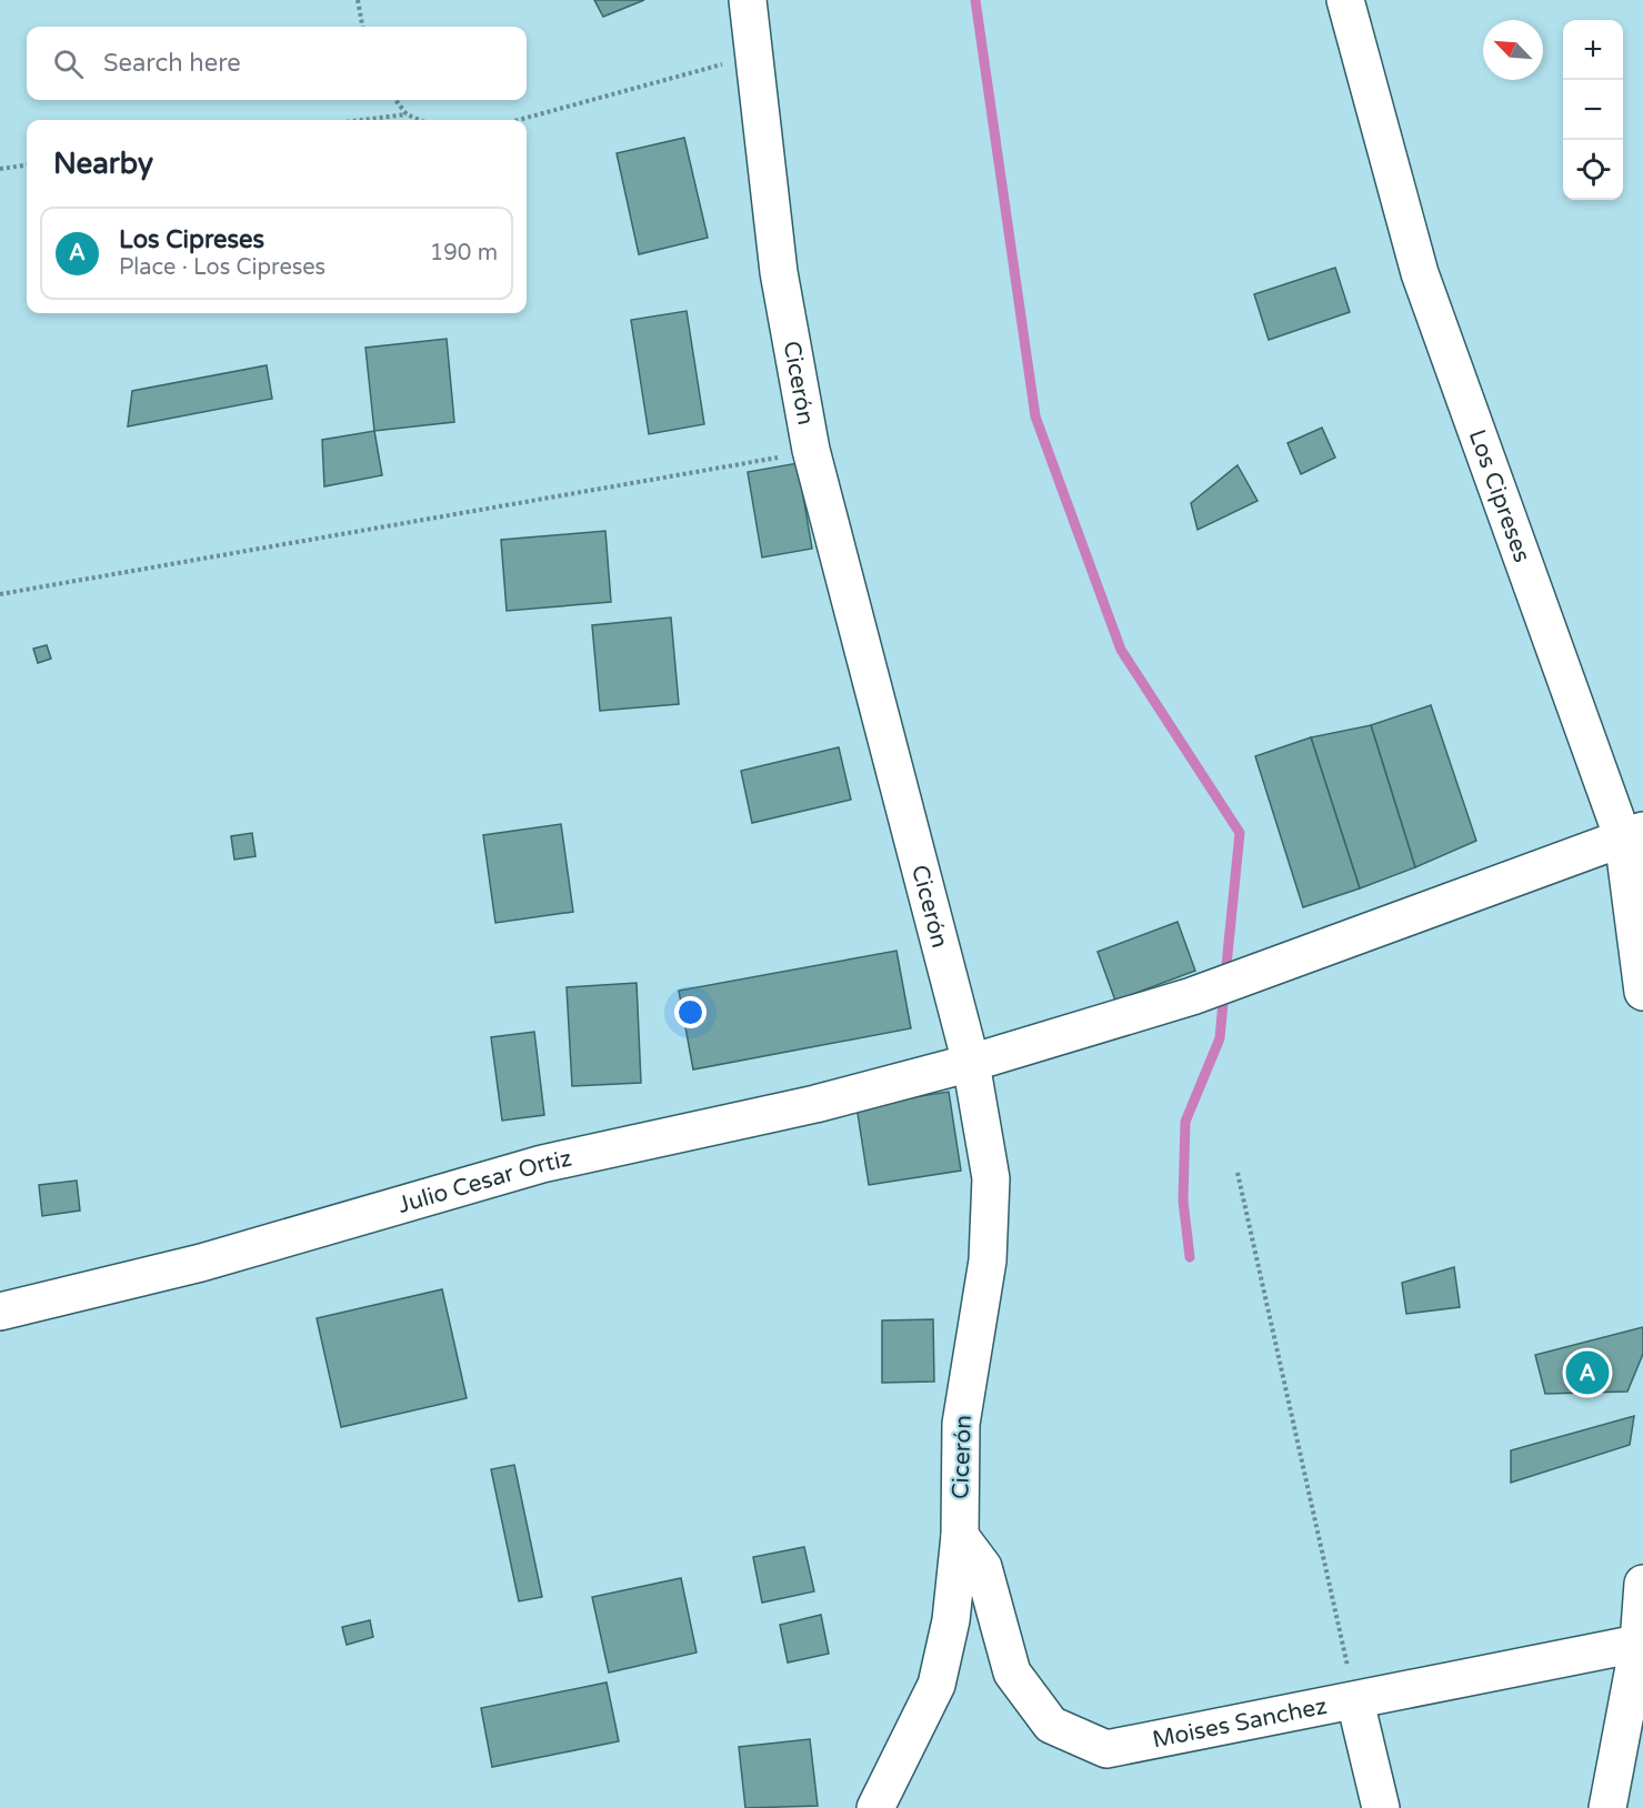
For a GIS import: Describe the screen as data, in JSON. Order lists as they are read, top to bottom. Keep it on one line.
{"streets":{"street":["Cicerón","Los Cipreses","Julio Cesar Ortiz","Moises Sanchez"]},"crossings":[["Cicerón","Julio Cesar Ortiz"],["Cicerón","Moises Sanchez"],["Los Cipreses","Julio Cesar Ortiz"]],"north":"top left","page":{"map_buttons":["+","−"],"search":"Search here","heading":"Nearby","list":[{"mark":"A","name":"Los Cipreses","note":"Place · Los Cipreses","value":"190 m"}],"pins":"A"}}
